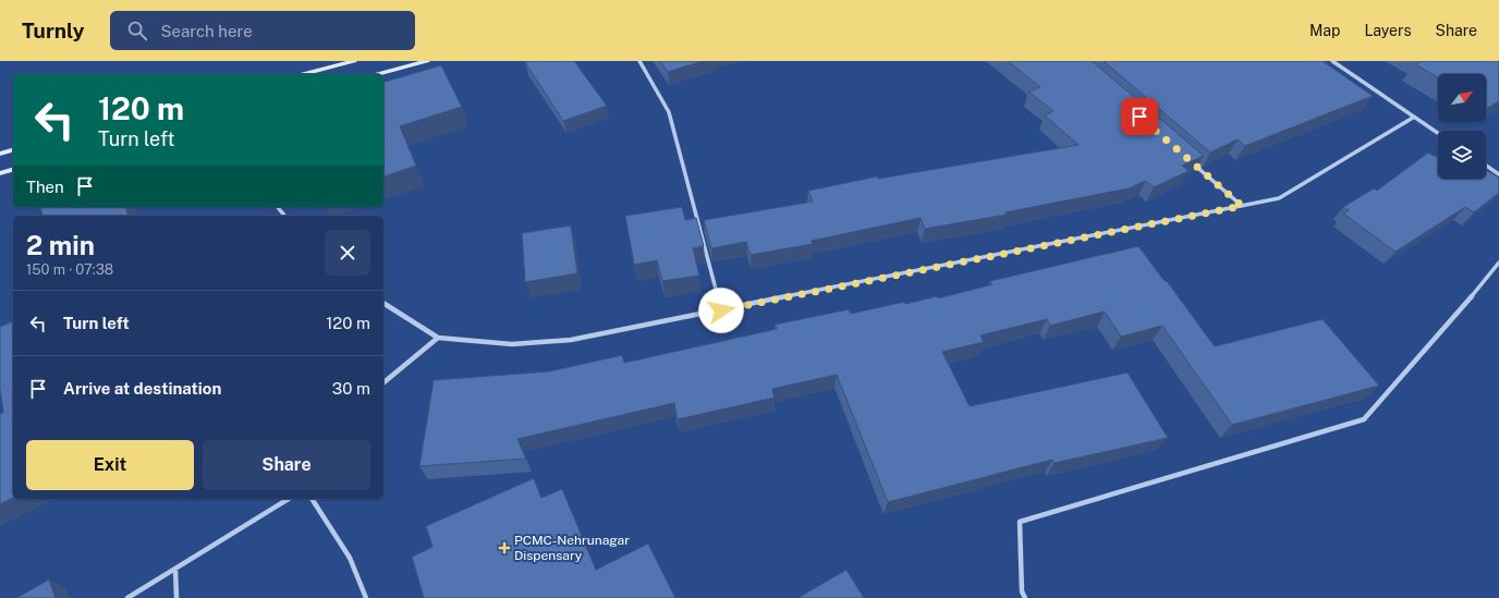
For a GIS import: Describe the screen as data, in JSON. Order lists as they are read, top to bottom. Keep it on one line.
{"places":{"health":["PCMC-Nehrunagar Dispensary"]},"north":"top right","page":{"header":"Turnly","search":"Search here","nav":["Map","Layers","Share"],"turn":["120 m","Turn left"],"then":"Then","heading":["2 min","150 m · 07:38"],"list":[{"name":"Turn left","value":"120 m"},{"name":"Arrive at destination","value":"30 m"}],"buttons":["Exit","Share"]}}
